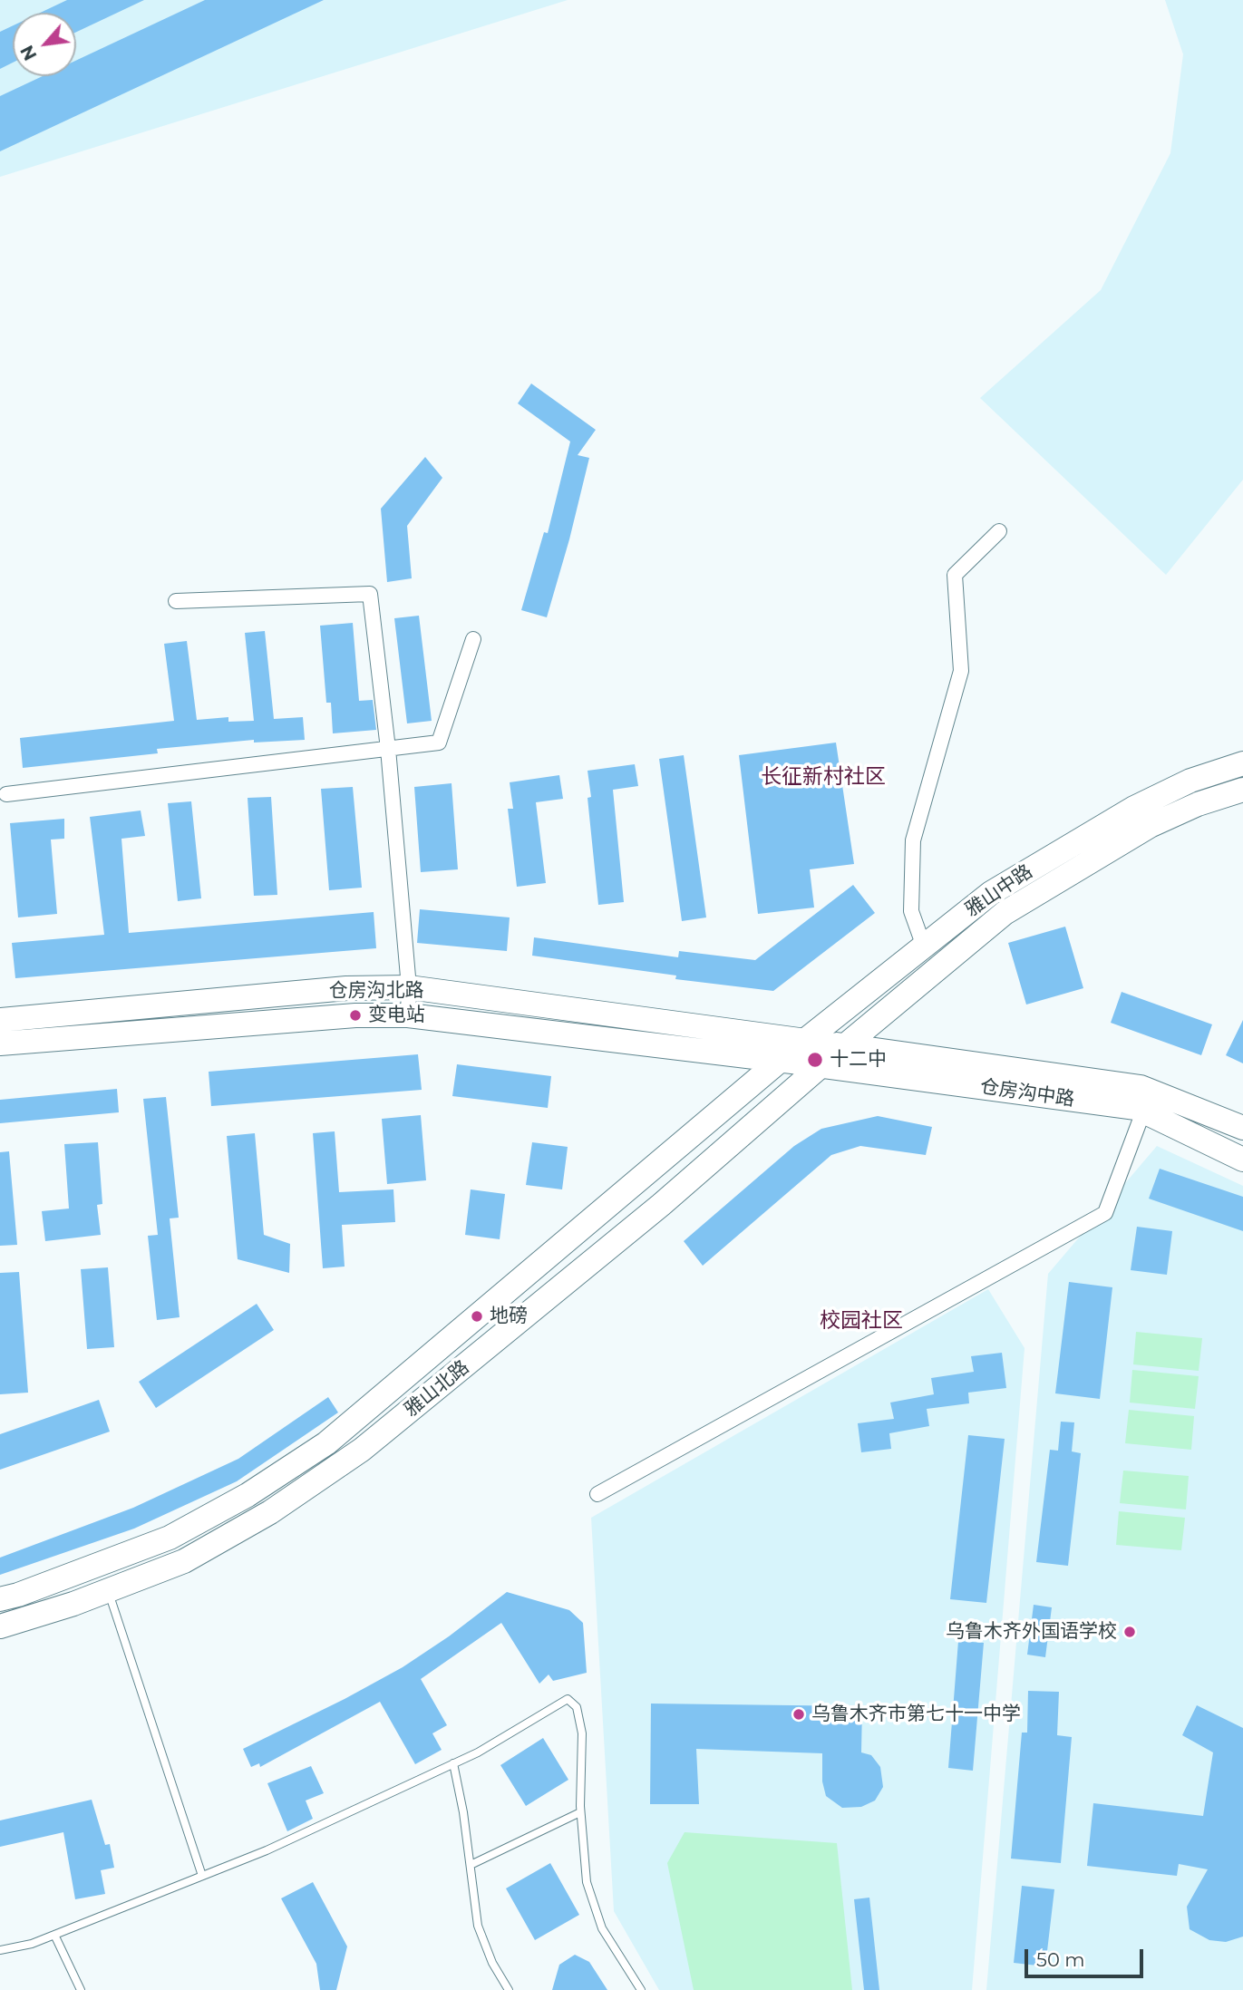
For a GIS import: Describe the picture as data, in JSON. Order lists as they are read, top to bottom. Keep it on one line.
{"streets":{"main road":["雅山中路","仓房沟北路","仓房沟中路","雅山北路"]},"crossings":[["雅山中路","仓房沟北路"],["雅山中路","仓房沟中路"],["雅山中路","雅山北路"],["仓房沟北路","仓房沟中路"],["仓房沟北路","雅山北路"],["仓房沟中路","雅山北路"]],"districts":["长征新村社区","校园社区"],"places":["变电站","十二中","地磅","乌鲁木齐外国语学校","乌鲁木齐市第七十一中学"],"scale_bar":"50 m","north":"bottom left"}
